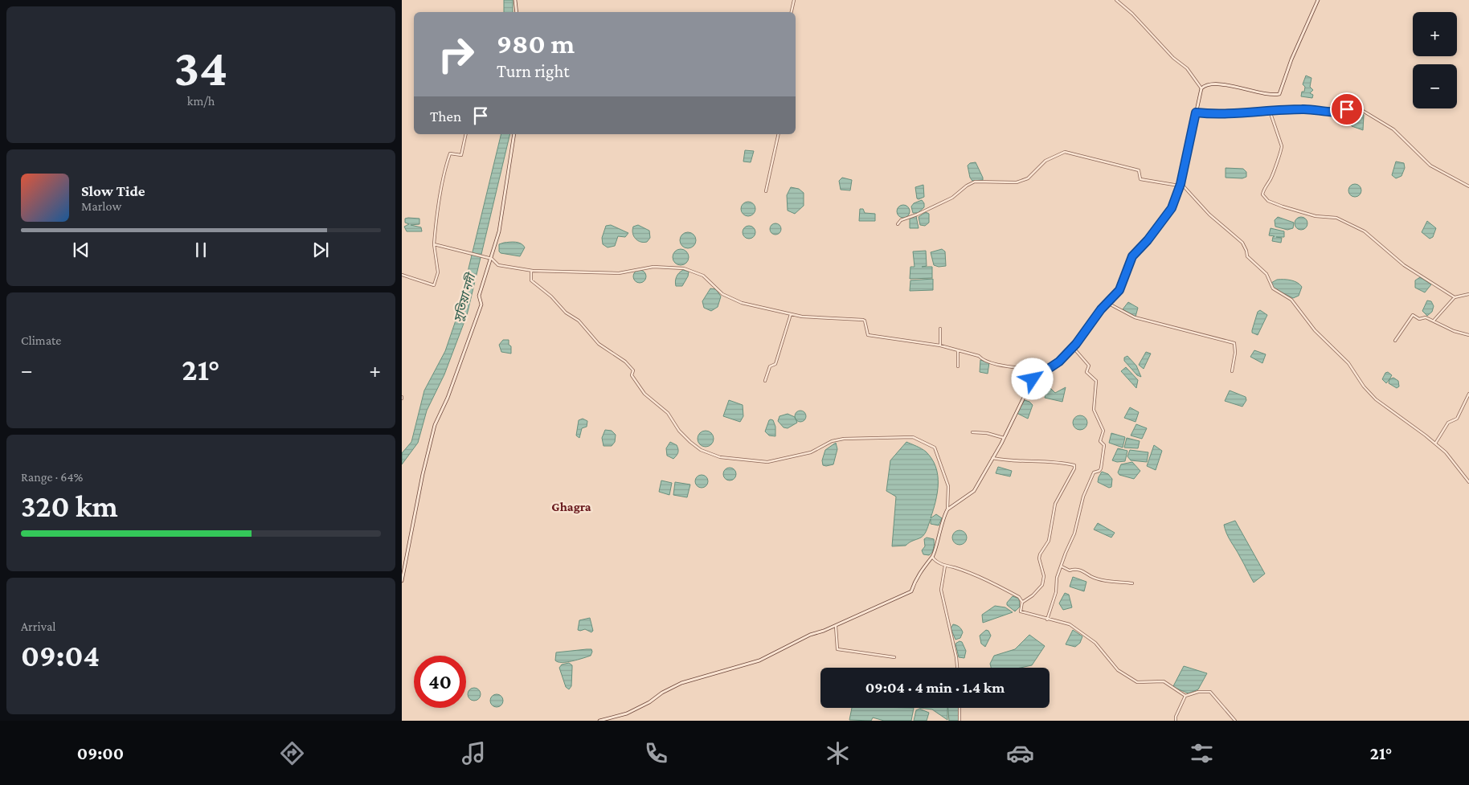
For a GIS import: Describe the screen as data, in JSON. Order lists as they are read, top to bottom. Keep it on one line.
{"districts":["Ghagra"],"water":["সুতিয়া নদী"],"page":{"tile":[["34","km/h"],"Climate",["Range · 64%","320 km"],["Arrival","09:04"]],"map_buttons":["+","−"],"turn":["980 m","Turn right"],"then":"Then","song":["Slow Tide","Marlow"],"heat":["−","21°","+"],"limit":"40","trip":"09:04 · 4 min · 1.4 km","tabs":["09:00","21°"]}}
